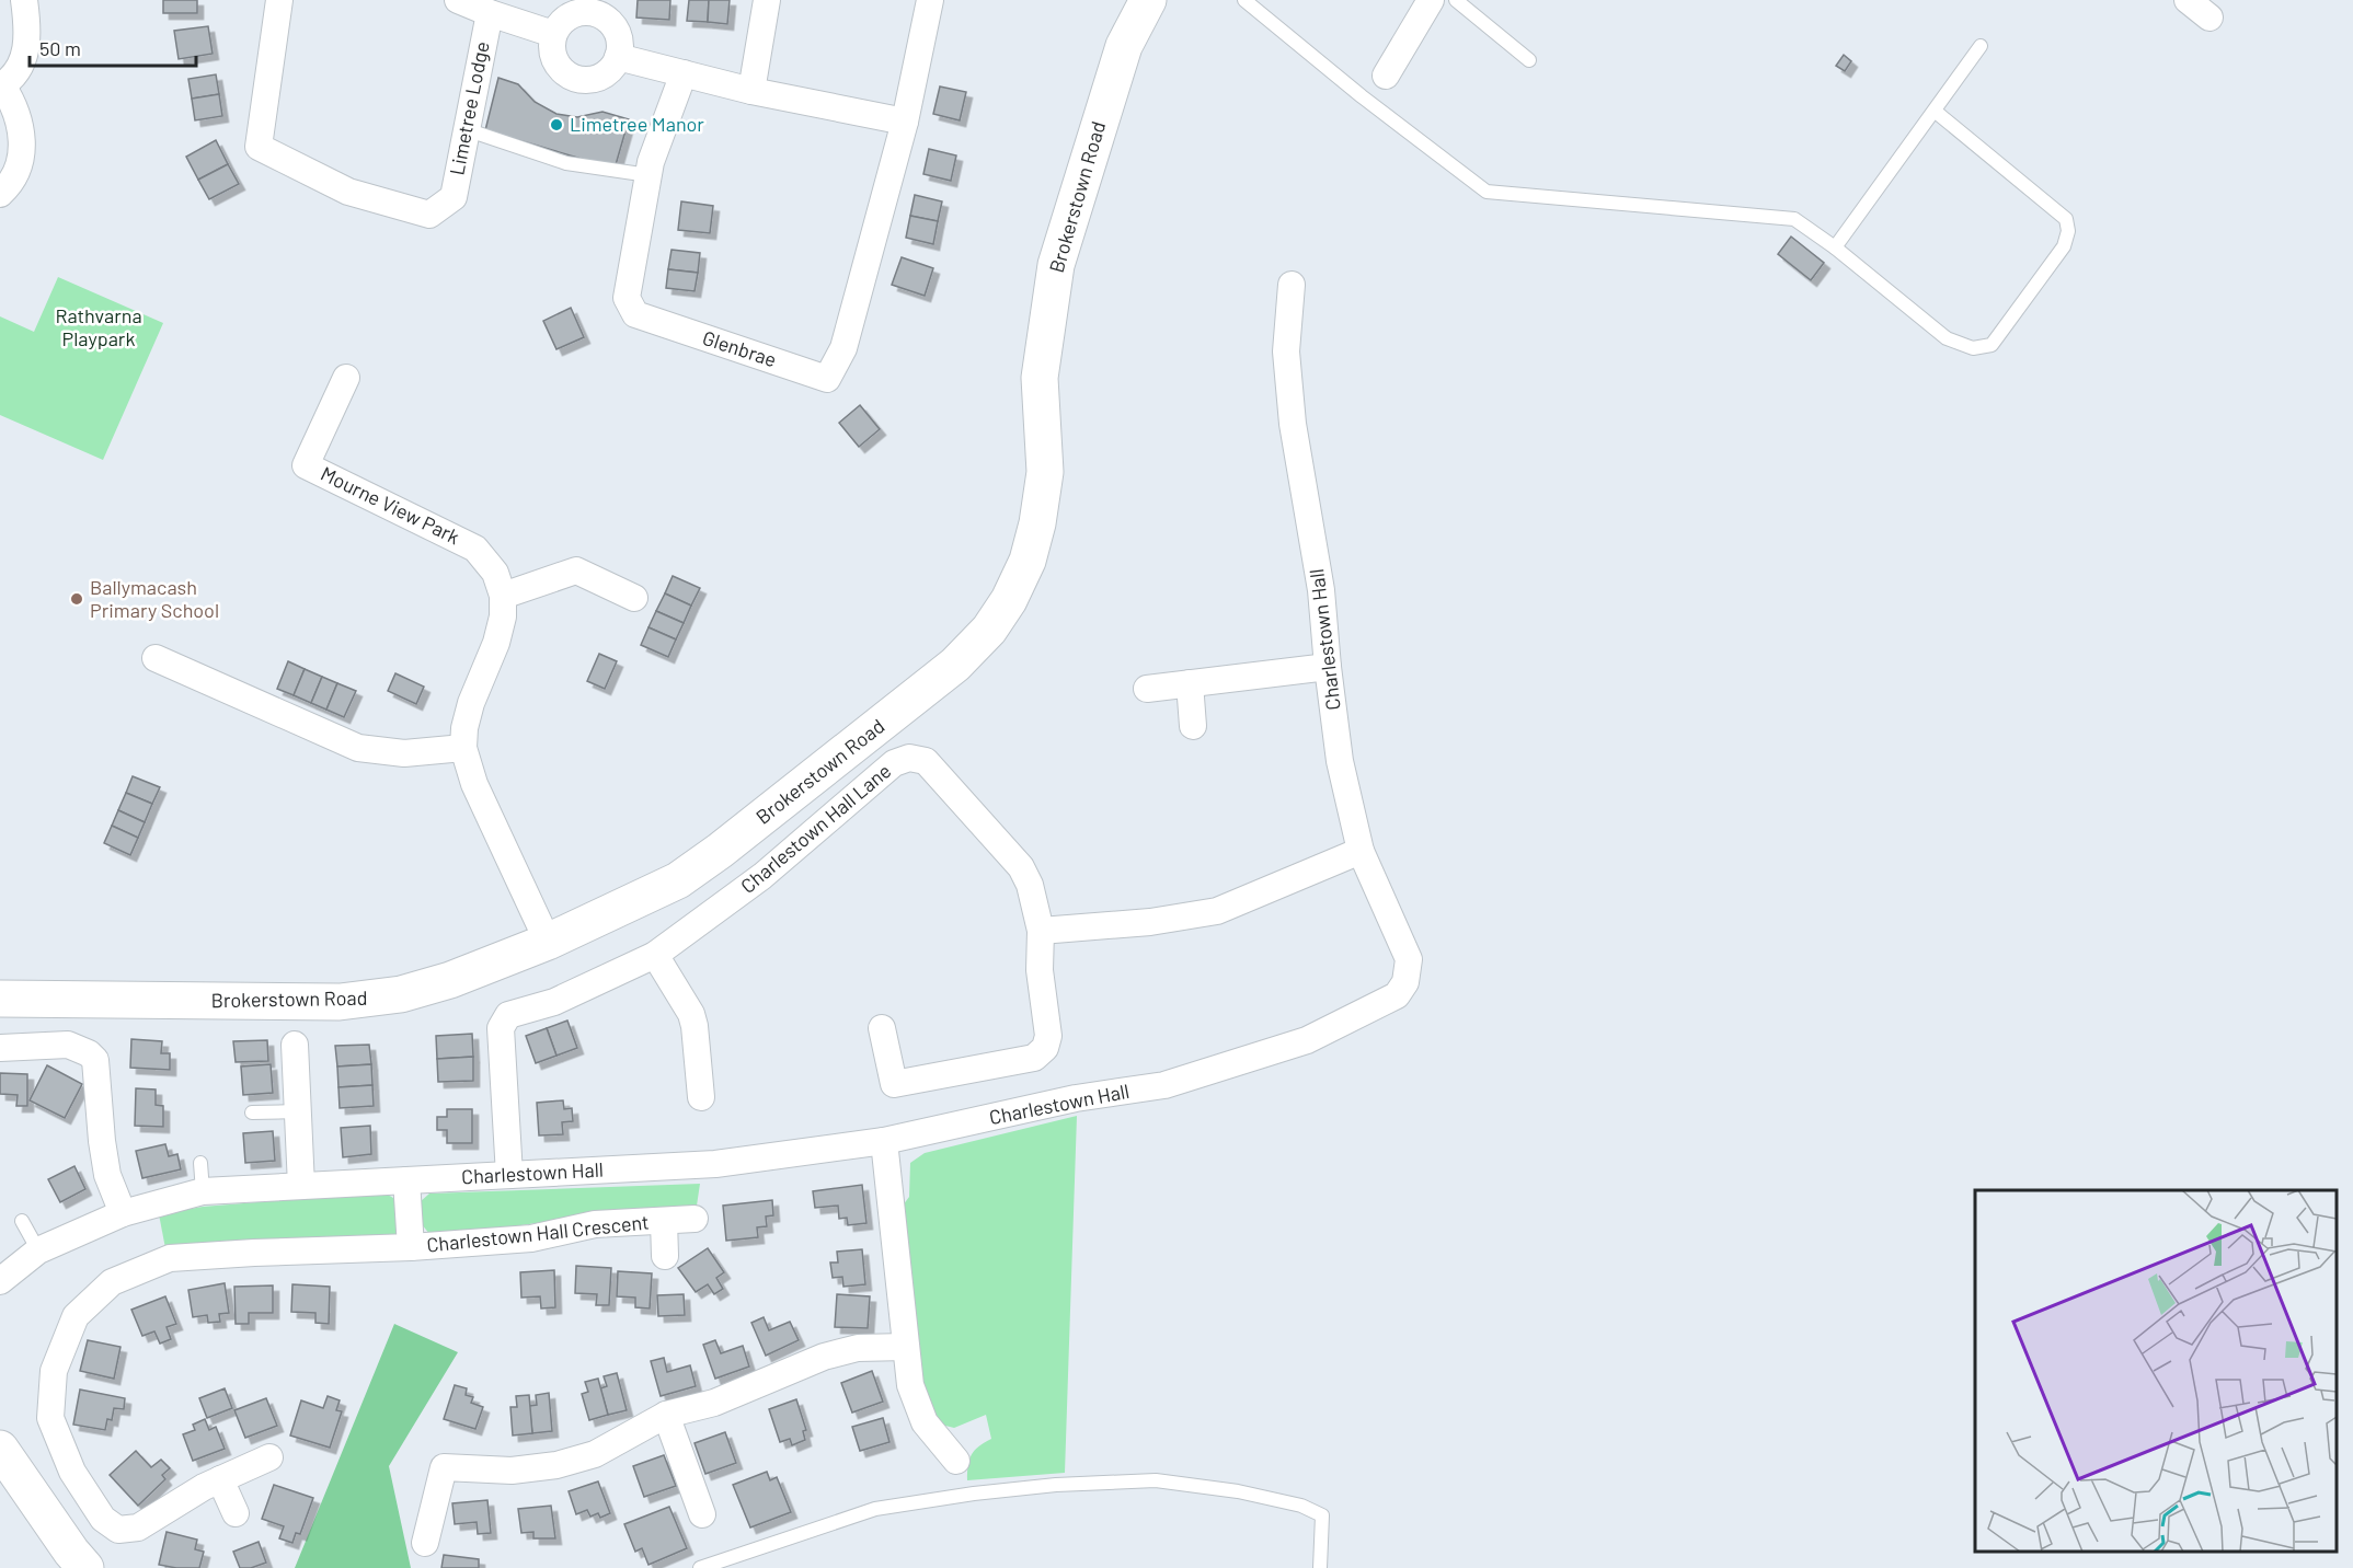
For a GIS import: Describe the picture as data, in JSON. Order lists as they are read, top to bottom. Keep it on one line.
{"streets":{"street":["Limetree Lodge","Brokerstown Road","Glenbrae","Mourne View Park","Charlestown Hall","Charlestown Hall Lane","Charlestown Hall Crescent"]},"crossings":[["Brokerstown Road","Mourne View Park"],["Charlestown Hall","Charlestown Hall Lane"],["Charlestown Hall","Charlestown Hall Crescent"]],"parks":["Rathvarna Playpark"],"places":["Limetree Manor","Ballymacash Primary School"],"scale_bar":"50 m"}
